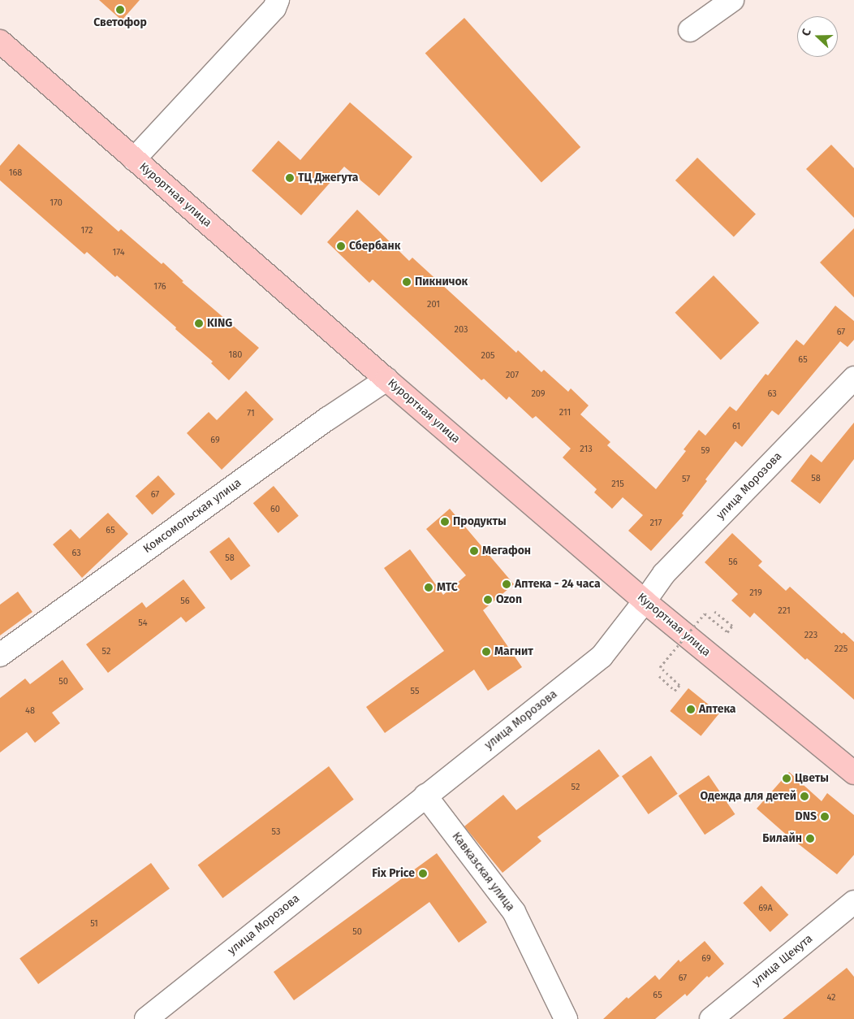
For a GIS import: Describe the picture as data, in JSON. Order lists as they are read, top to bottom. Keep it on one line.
{"streets":{"main road":["Курортная улица"],"street":["улица Морозова","Комсомольская улица","Кавказская улица","улица Щекута"]},"crossings":[["Курортная улица","улица Морозова"],["Курортная улица","Комсомольская улица"],["улица Морозова","Кавказская улица"]],"places":["Светофор","ТЦ Джегута","Сбербанк","Пикничок","KING","Продукты","Мегафон","Аптека - 24 часа","МТС","Ozon","Магнит","Аптека","Цветы","Одежда для детей","DNS","Билайн","Fix Price"],"house_numbers":["168","170","172","174","176","201","203","67","180","205","65","207","209","63","211","71","61","69","213","59","58","57","215","67","60","217","65","63","58","56","219","56","221","54","223","225","52","50","55","48","52","53","69А","51","50","69","67","65","42"],"north":"left"}
